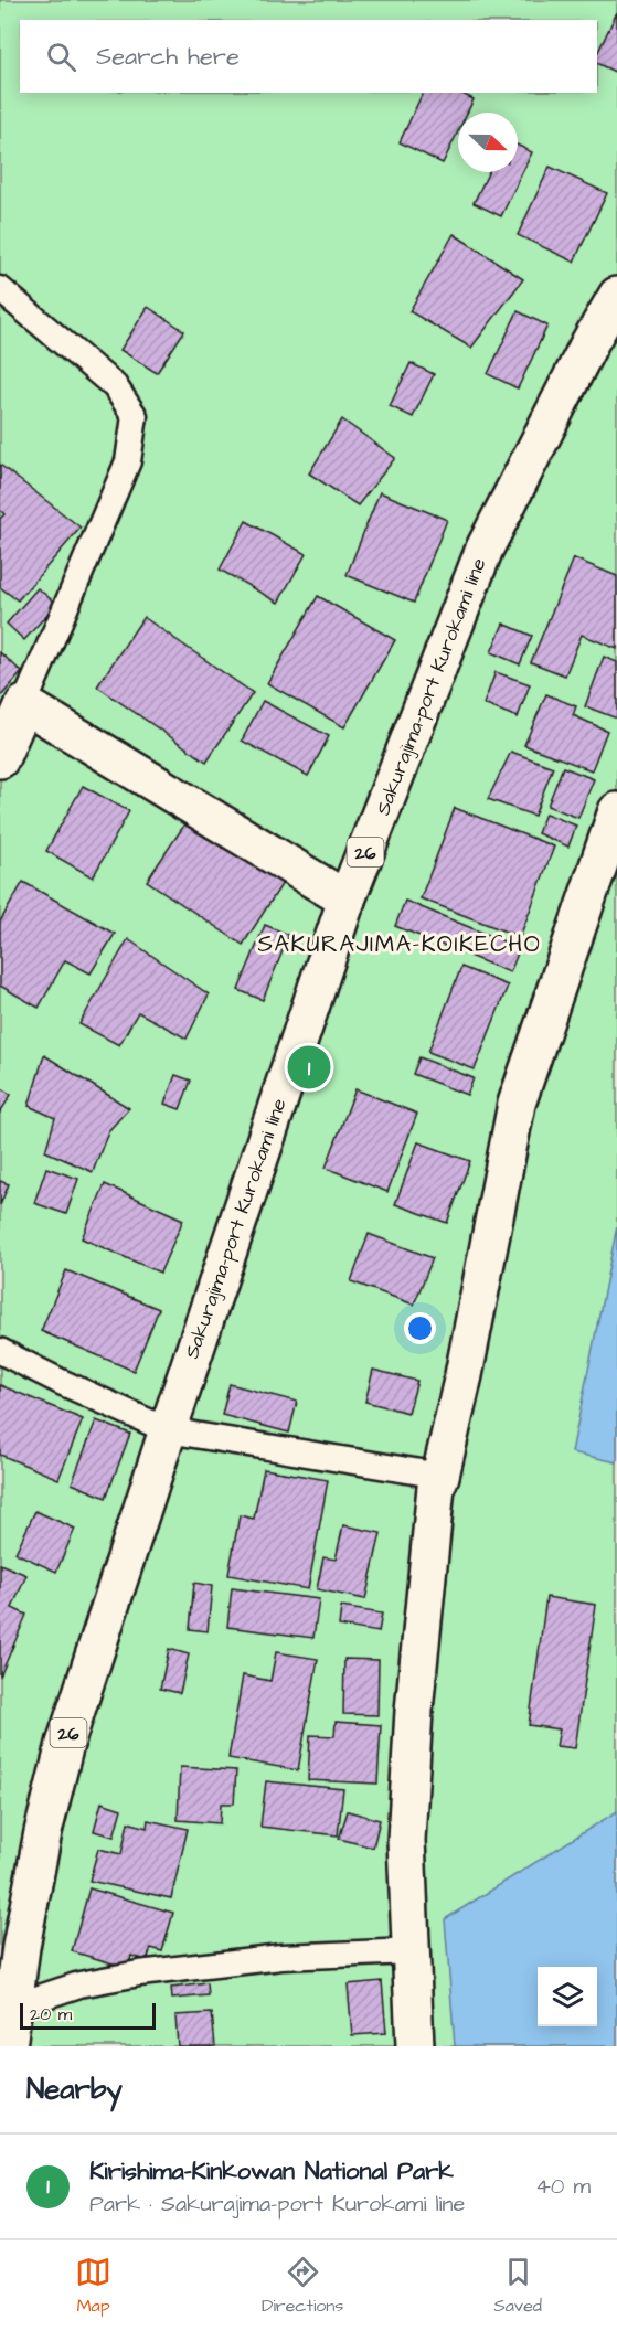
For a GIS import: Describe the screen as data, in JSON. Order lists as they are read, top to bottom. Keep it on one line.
{"streets":{"main road":["Sakurajima-port Kurokami line","26"]},"districts":["SAKURAJIMA-KOIKECHO"],"scale_bar":"20 m","north":"right","page":{"search":"Search here","pins":"1","scale":"20 m","heading":"Nearby","list":[{"mark":"1","name":"Kirishima-Kinkowan National Park","note":"Park · Sakurajima-port Kurokami line","value":"40 m"}],"nav":["Map","Directions","Saved"]}}
